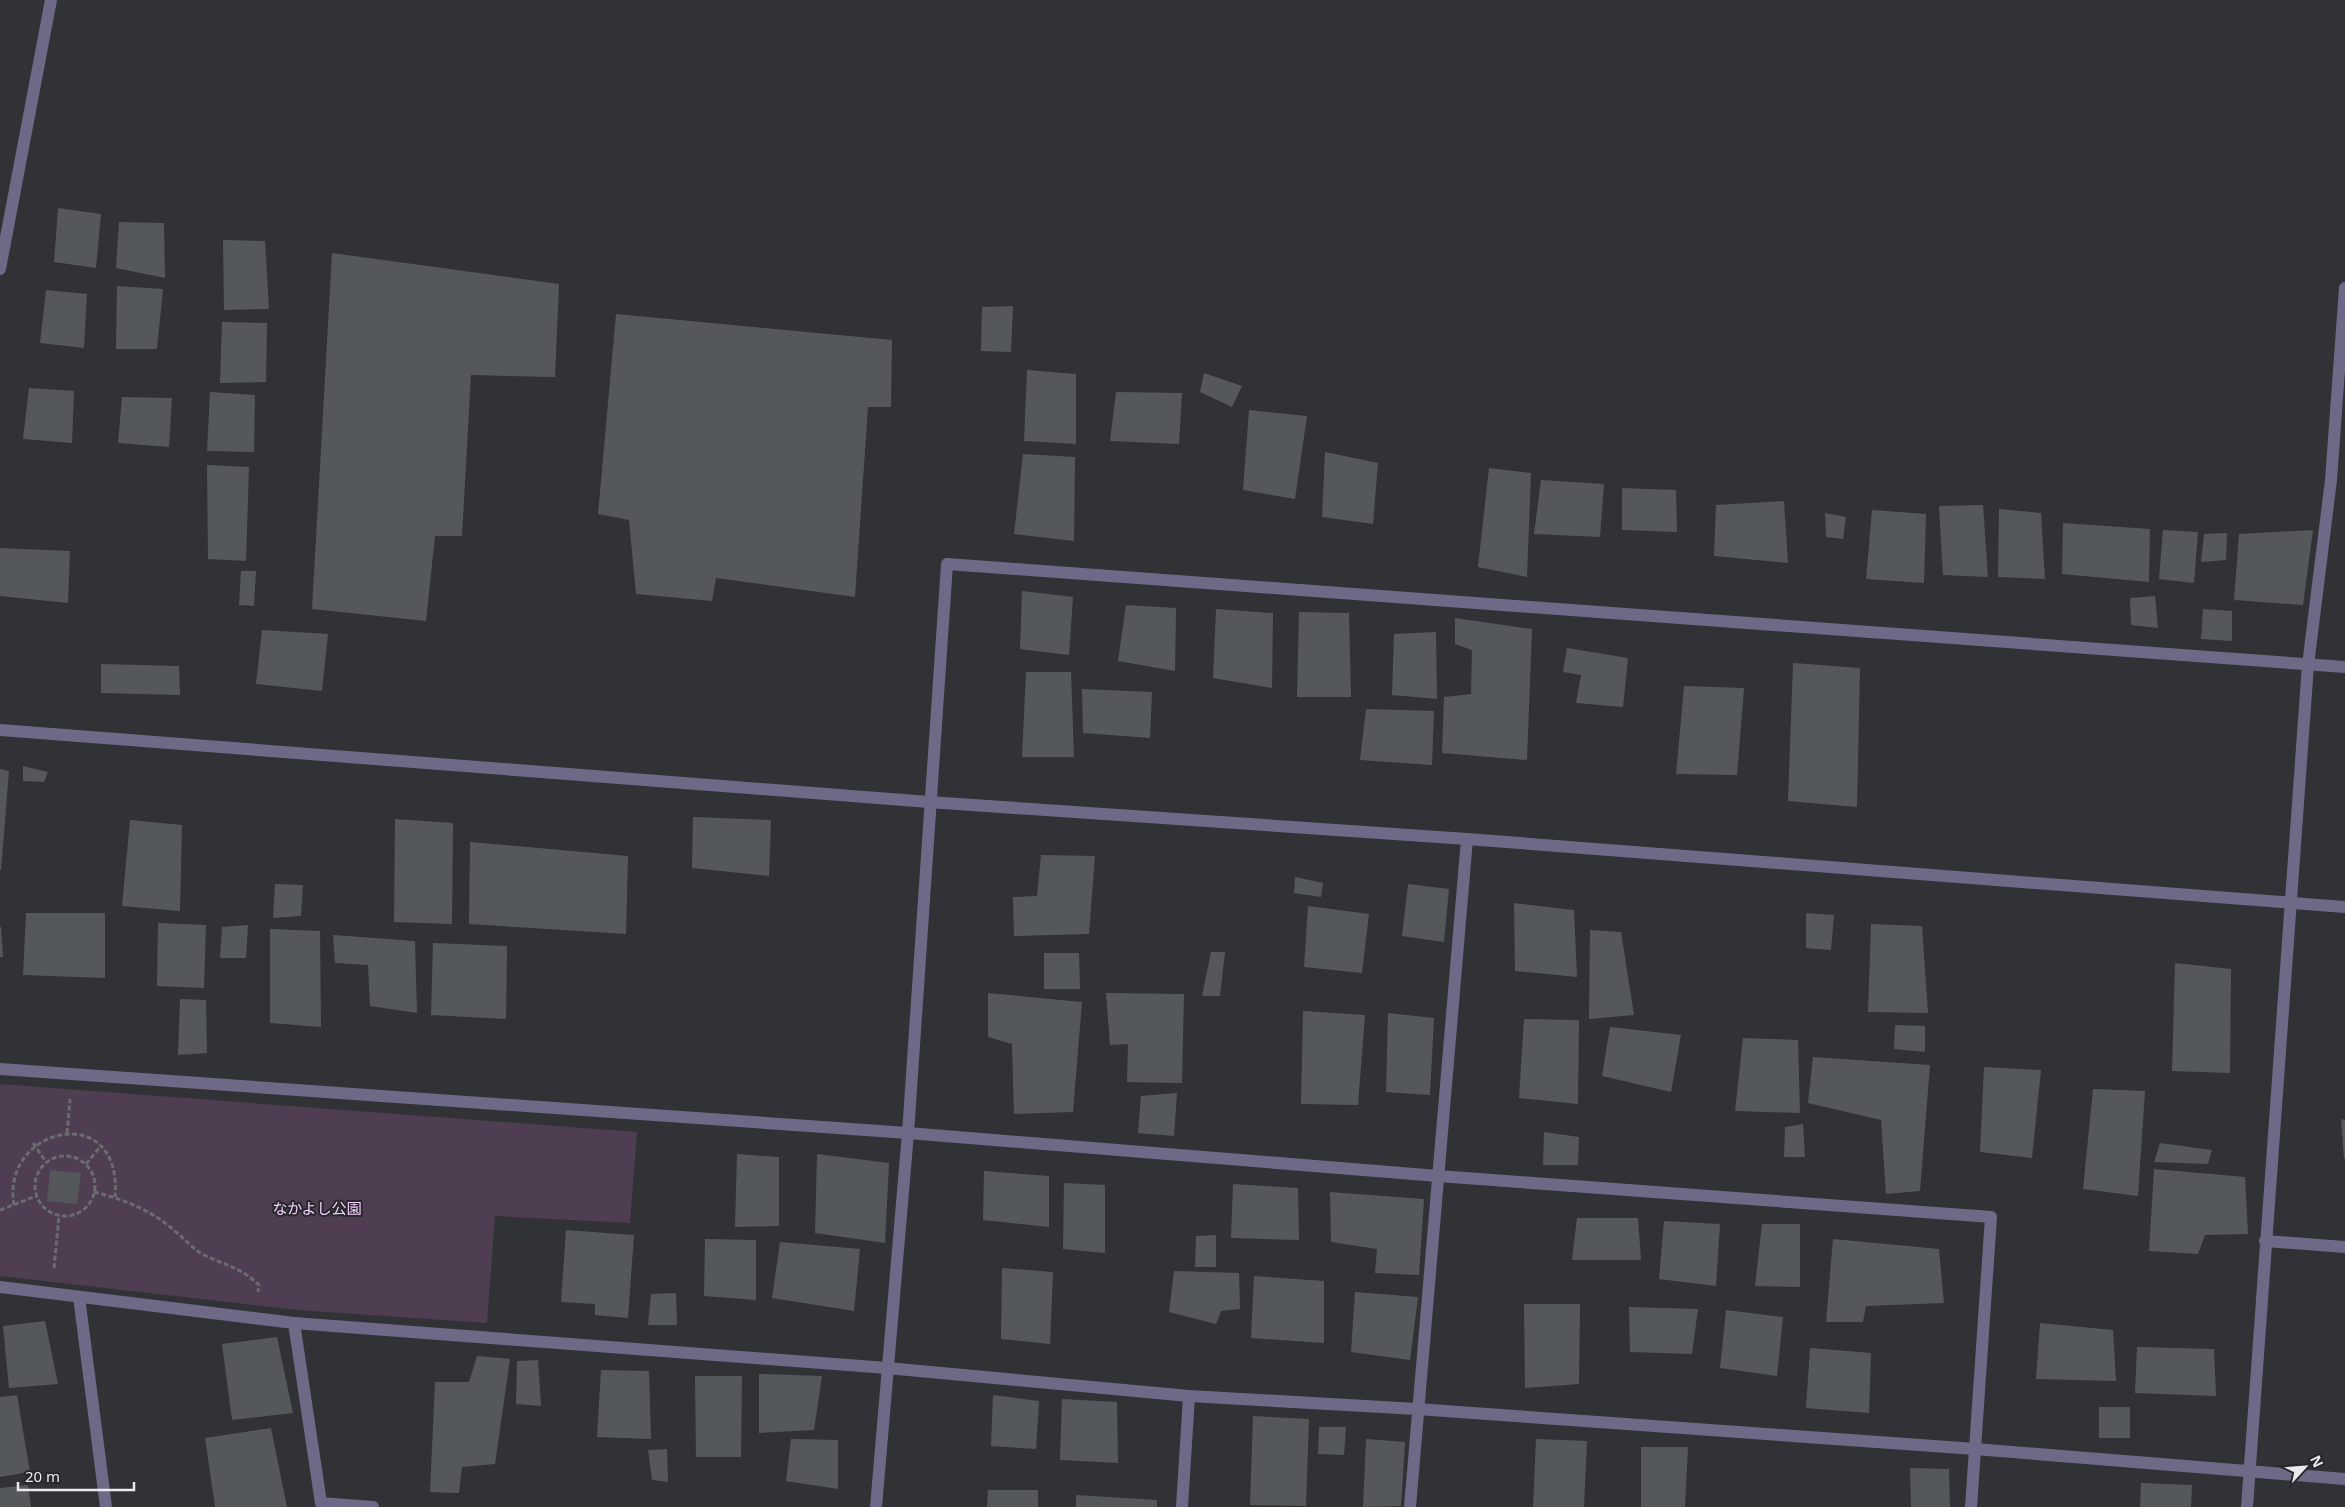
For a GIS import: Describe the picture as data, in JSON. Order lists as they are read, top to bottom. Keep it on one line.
{"parks":["なかよし公園"],"scale_bar":"20 m","north":"top right"}
